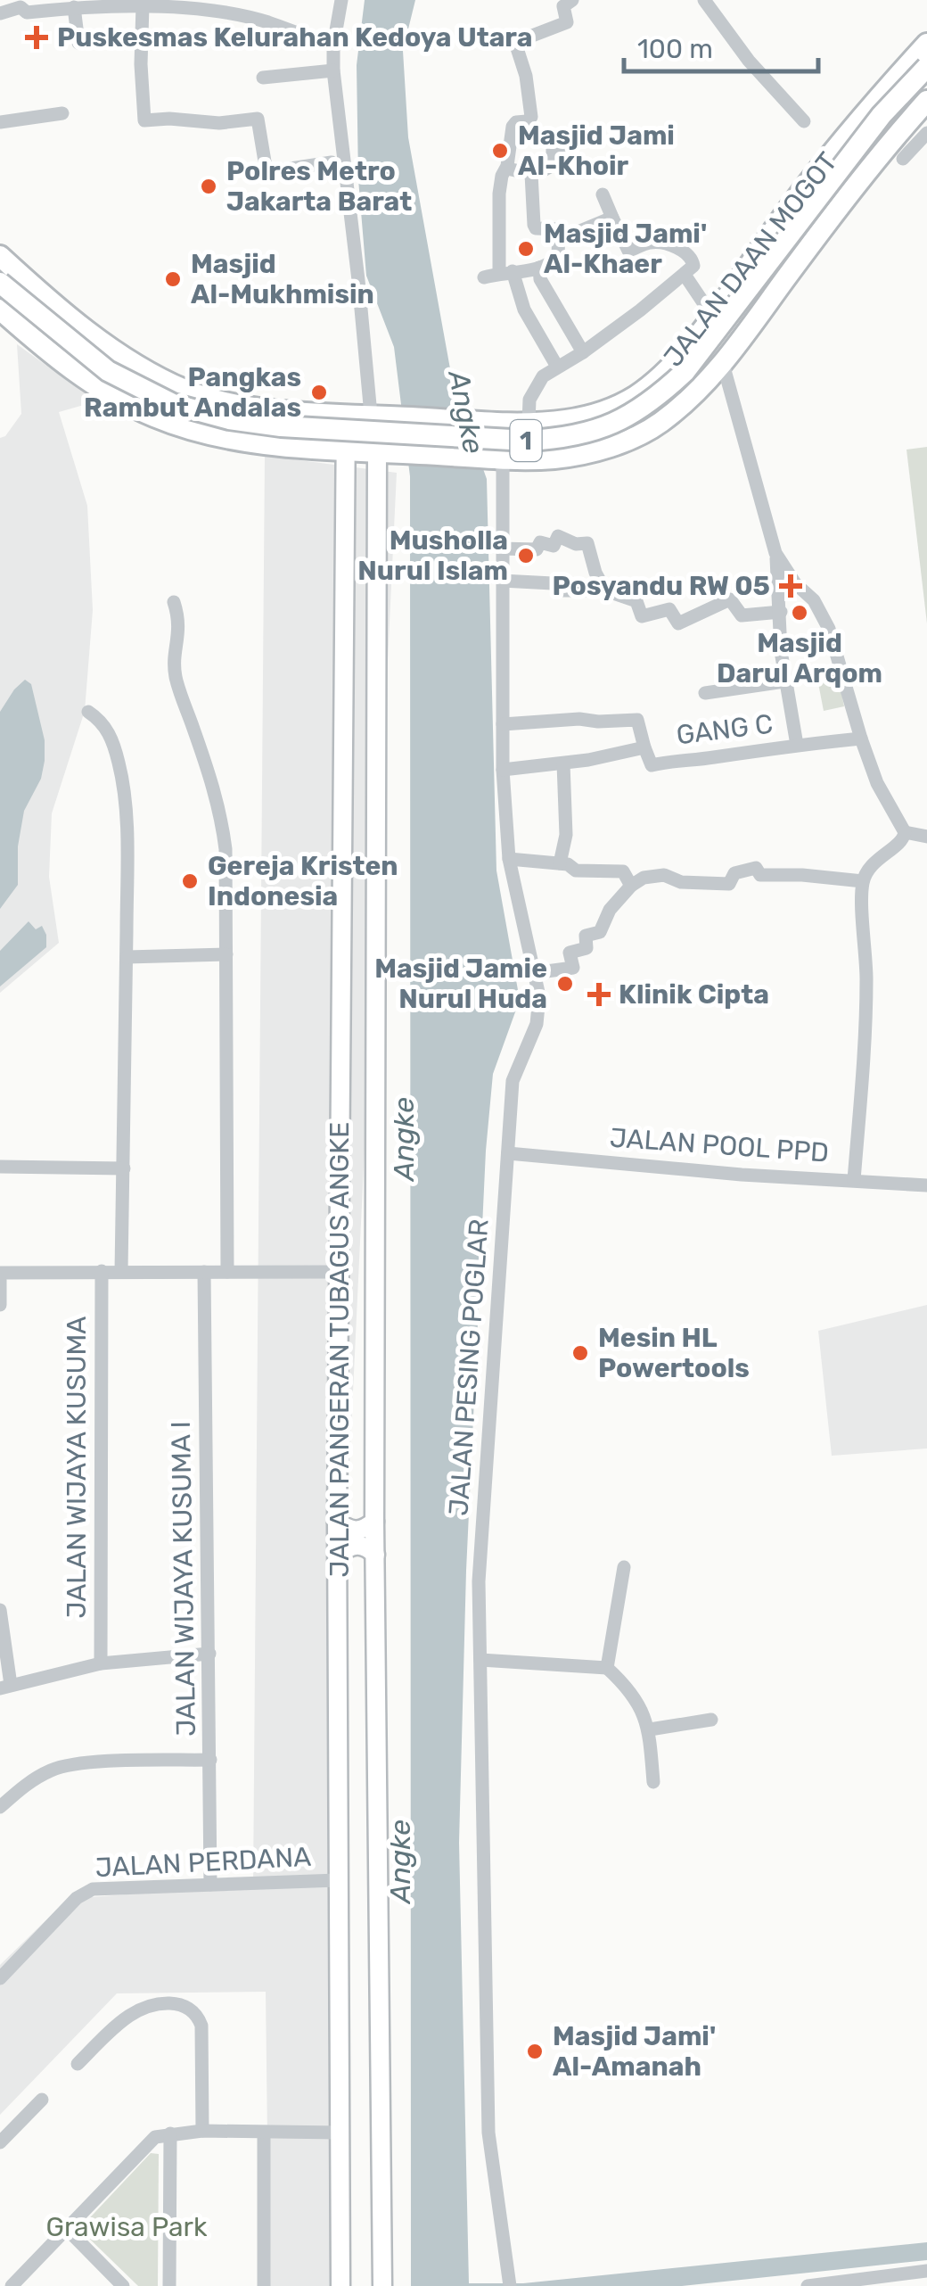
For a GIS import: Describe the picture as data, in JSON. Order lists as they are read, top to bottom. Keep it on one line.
{"streets":{"highway":["JALAN DAAN MOGOT","1"],"main road":["JALAN PANGERAN TUBAGUS ANGKE"],"street":["GANG C","JALAN POOL PPD","JALAN PESING POGLAR","JALAN WIJAYA KUSUMA","JALAN WIJAYA KUSUMA I","JALAN PERDANA"]},"crossings":[["JALAN DAAN MOGOT","JALAN PANGERAN TUBAGUS ANGKE"],["JALAN DAAN MOGOT","JALAN PESING POGLAR"],["GANG C","JALAN PESING POGLAR"],["JALAN POOL PPD","JALAN PESING POGLAR"],["JALAN PANGERAN TUBAGUS ANGKE","JALAN PERDANA"],["JALAN WIJAYA KUSUMA I","JALAN PERDANA"]],"water":["Angke"],"parks":["Grawisa Park"],"places":{"health":["Puskesmas Kelurahan Kedoya Utara","Posyandu RW 05","Klinik Cipta"],"other":["Masjid Jami Al-Khoir","Polres Metro Jakarta Barat","Masjid Jami' Al-Khaer","Masjid Al-Mukhmisin","Pangkas Rambut Andalas","Musholla Nurul Islam","Masjid Darul Arqom","Gereja Kristen Indonesia","Masjid Jamie Nurul Huda","Mesin HL Powertools","Masjid Jami' Al-Amanah"]},"scale_bar":"100 m"}
